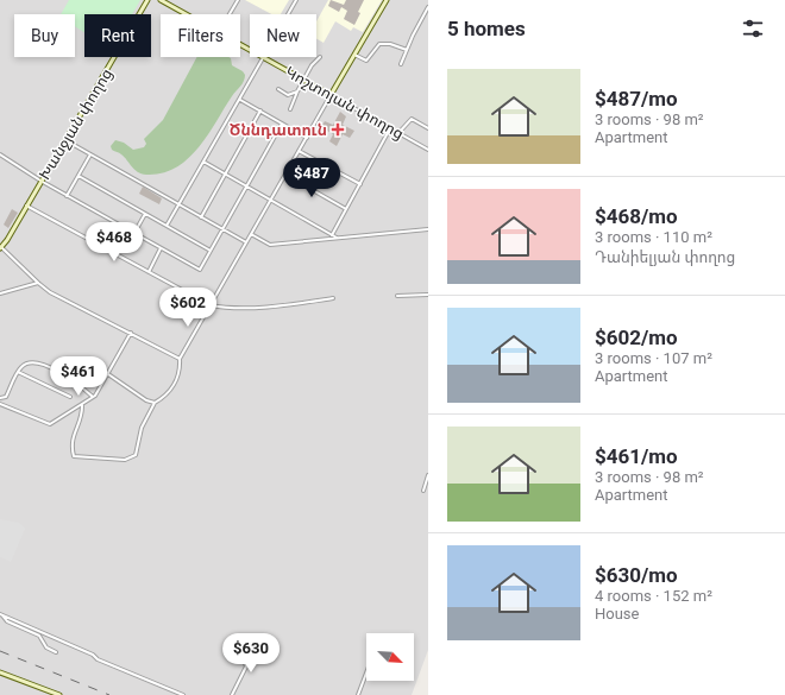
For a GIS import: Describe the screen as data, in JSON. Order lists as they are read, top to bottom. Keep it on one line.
{"streets":{"street":["Կոշտոյան փողոց","Խանջյան փողոց"]},"places":{"health":["Ծննդատուն"]},"north":"bottom right","page":{"heading":"5 homes","chip":["Buy","Rent","Filters","New"],"list":[{"name":"$487/mo","note":"3 rooms · 98 m² · Apartment"},{"name":"$468/mo","note":"3 rooms · 110 m² · Դանիելյան փողոց"},{"name":"$602/mo","note":"3 rooms · 107 m² · Apartment"},{"name":"$461/mo","note":"3 rooms · 98 m² · Apartment"},{"name":"$630/mo","note":"4 rooms · 152 m² · House"}],"price":["$487","$468","$602","$461","$630"]}}
